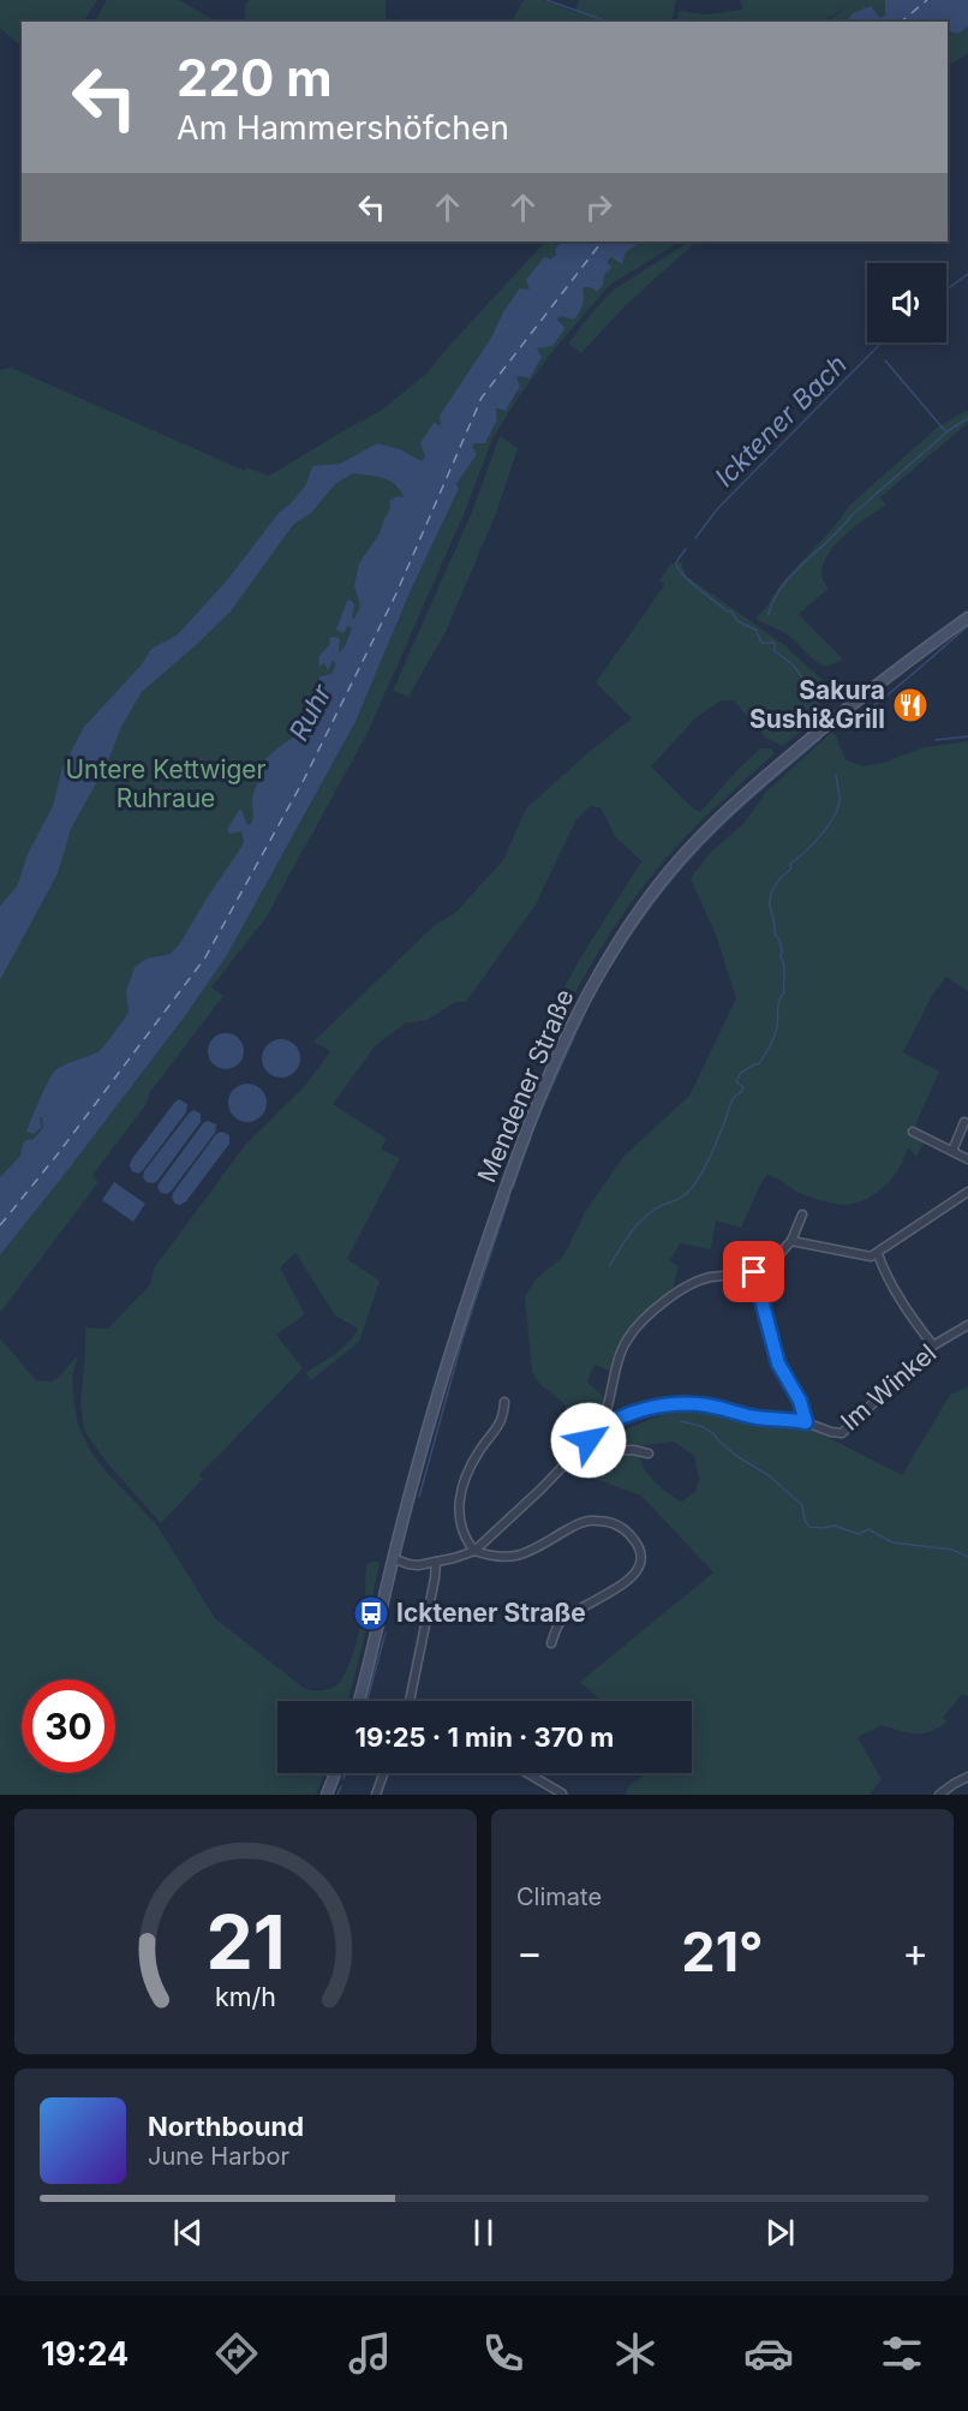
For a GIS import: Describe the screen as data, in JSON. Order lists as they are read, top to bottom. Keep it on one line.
{"streets":{"main road":["Mendener Straße"],"street":["Im Winkel"]},"water":["Icktener Bach","Ruhr"],"parks":["Untere Kettwiger Ruhraue"],"places":{"restaurant":["Sakura Sushi&Grill"],"bus stop":["Icktener Straße"]},"page":{"turn":["220 m","Am Hammershöfchen"],"limit":"30","trip":"19:25 · 1 min · 370 m","tile":"Climate","heat":["−","21°","+"],"song":["Northbound","June Harbor"],"tabs":"19:24","gauge":["21","km/h"]}}
